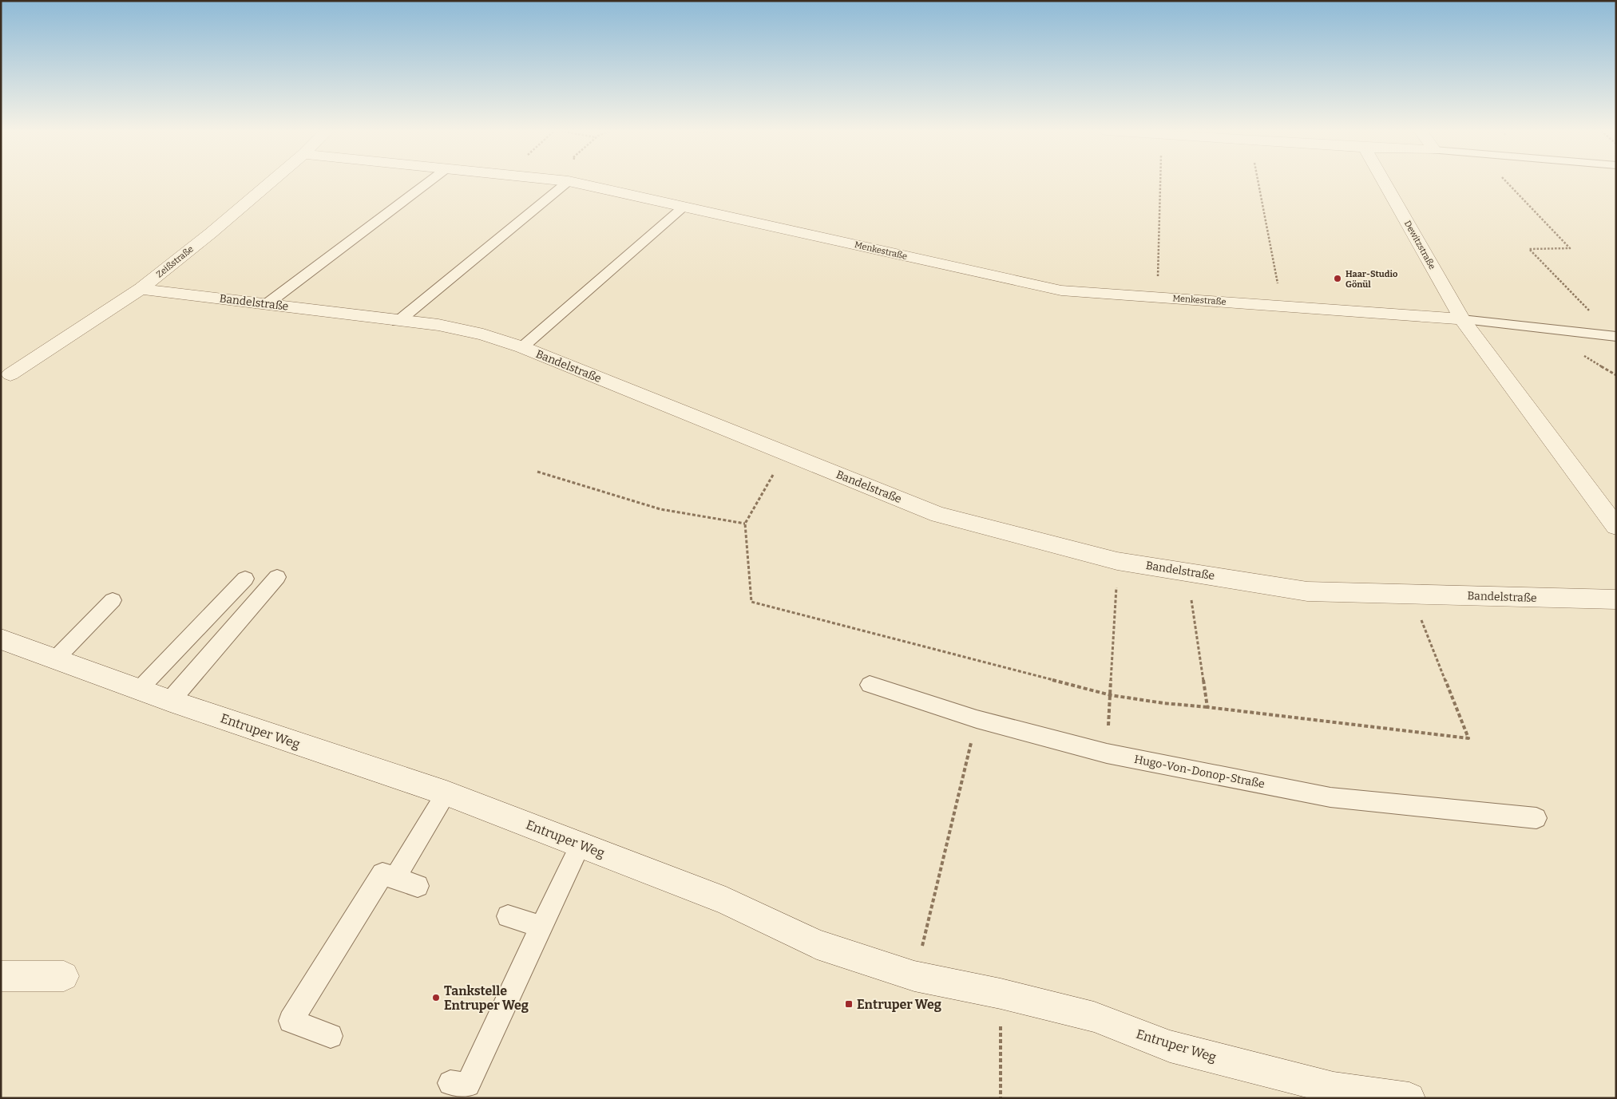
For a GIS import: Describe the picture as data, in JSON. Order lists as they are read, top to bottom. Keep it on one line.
{"streets":{"street":["Dewitzstraße","Menkestraße","Zeißstraße","Bandelstraße","Entruper Weg"],"lane":["Hugo-Von-Donop-Straße"]},"crossings":[["Dewitzstraße","Menkestraße"],["Zeißstraße","Bandelstraße"]],"places":{"other":["Haar-Studio Gönül","Tankstelle Entruper Weg"],"transit":["Entruper Weg"]}}
